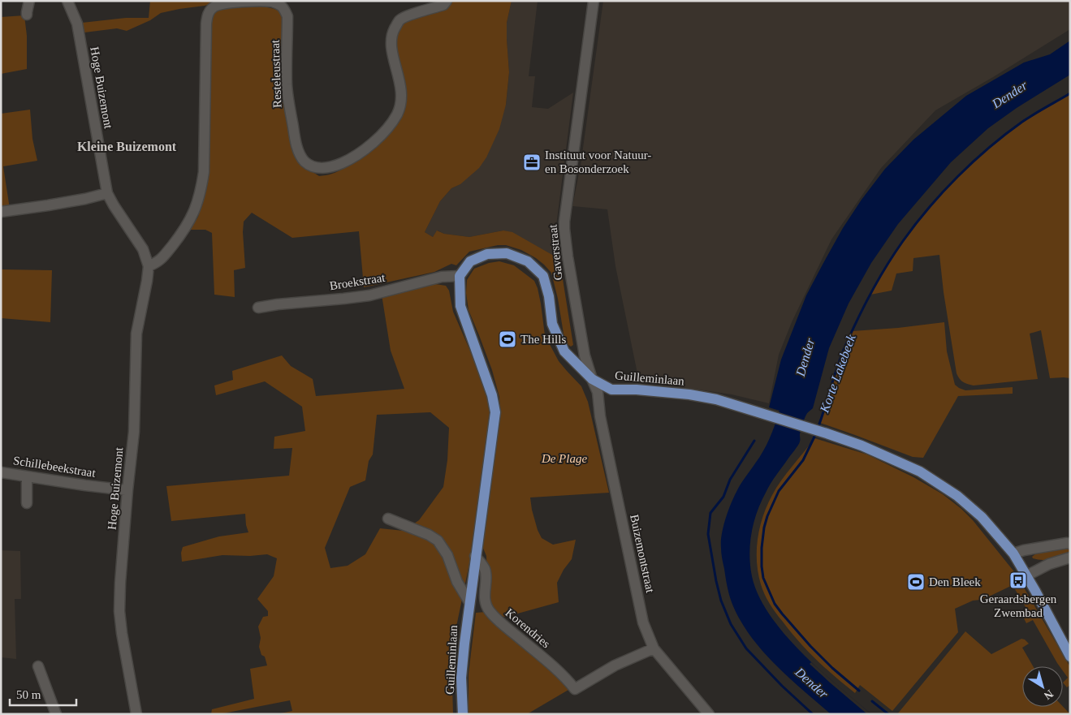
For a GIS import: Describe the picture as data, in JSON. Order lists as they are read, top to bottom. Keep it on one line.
{"streets":{"main road":["Guilleminlaan"],"street":["Resteleustraat","Hoge Buizemont","Gaverstraat","Broekstraat","Schillebeekstraat","Buizemontstraat","Korendries"]},"crossings":[["Resteleustraat","Hoge Buizemont"],["Hoge Buizemont","Schillebeekstraat"],["Gaverstraat","Guilleminlaan"],["Gaverstraat","Buizemontstraat"],["Broekstraat","Guilleminlaan"],["Guilleminlaan","Buizemontstraat"],["Guilleminlaan","Korendries"],["Buizemontstraat","Korendries"]],"districts":["Kleine Buizemont"],"water":["Dender","Korte Lakebeek"],"parks":["De Plage"],"places":{"office":["Instituut voor Natuur- en Bosonderzoek"],"sports":["The Hills","Den Bleek"],"bus stop":["Geraardsbergen Zwembad"]},"scale_bar":"50 m","north":"bottom right"}
